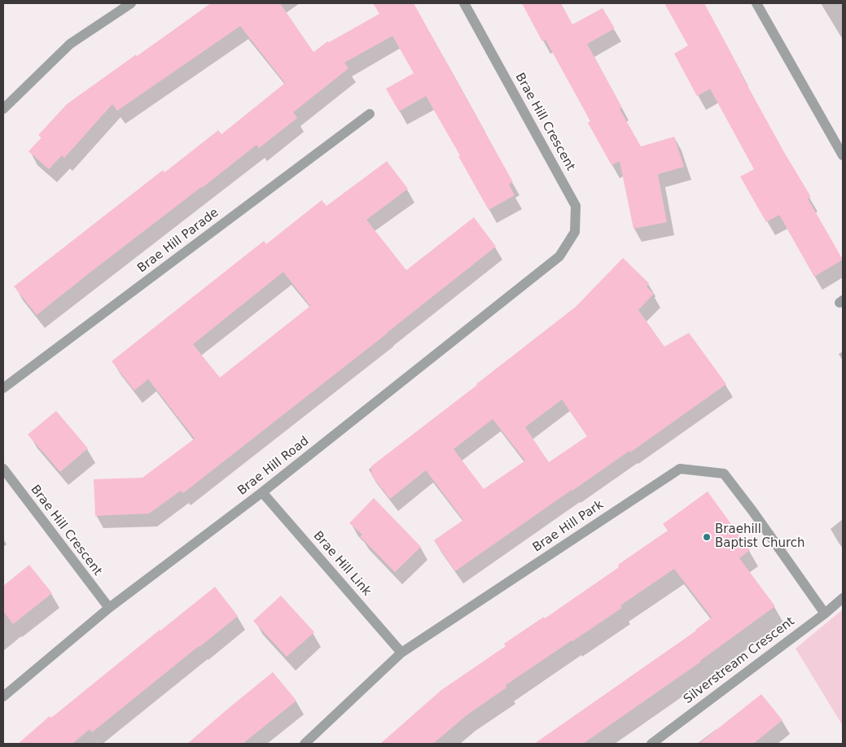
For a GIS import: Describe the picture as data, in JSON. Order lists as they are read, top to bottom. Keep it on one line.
{"streets":{"street":["Brae Hill Crescent","Brae Hill Parade","Brae Hill Road","Brae Hill Park","Brae Hill Link","Silverstream Crescent"]},"crossings":[["Brae Hill Crescent","Brae Hill Road"],["Brae Hill Road","Brae Hill Link"],["Brae Hill Park","Brae Hill Link"],["Brae Hill Park","Silverstream Crescent"]],"places":["Braehill Baptist Church"]}
